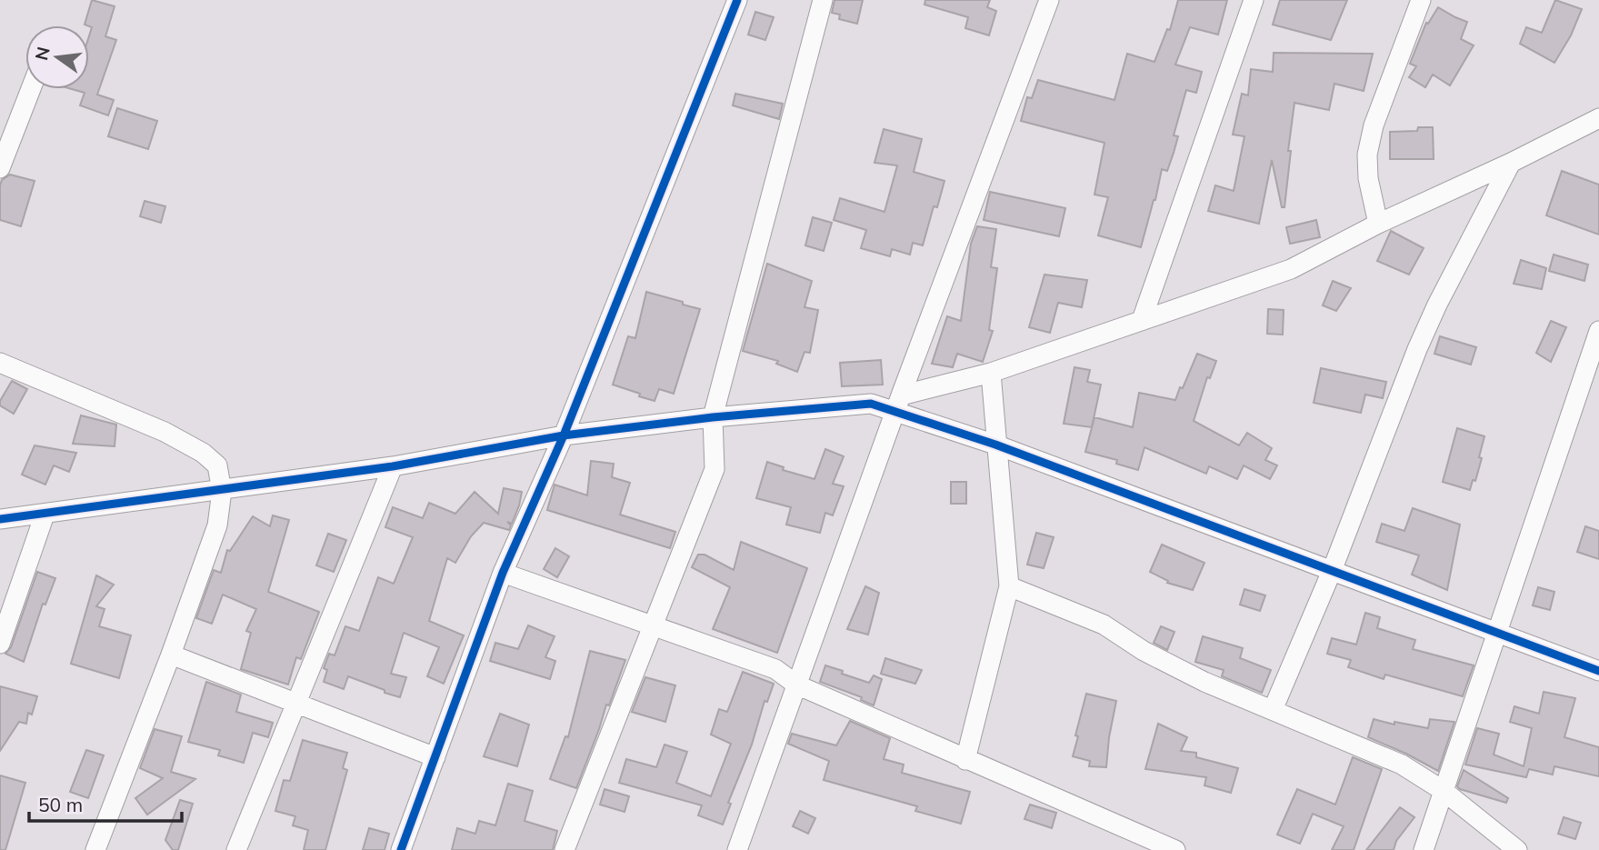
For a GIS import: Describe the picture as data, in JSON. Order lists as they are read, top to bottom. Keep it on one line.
{"scale_bar":"50 m","north":"left"}
